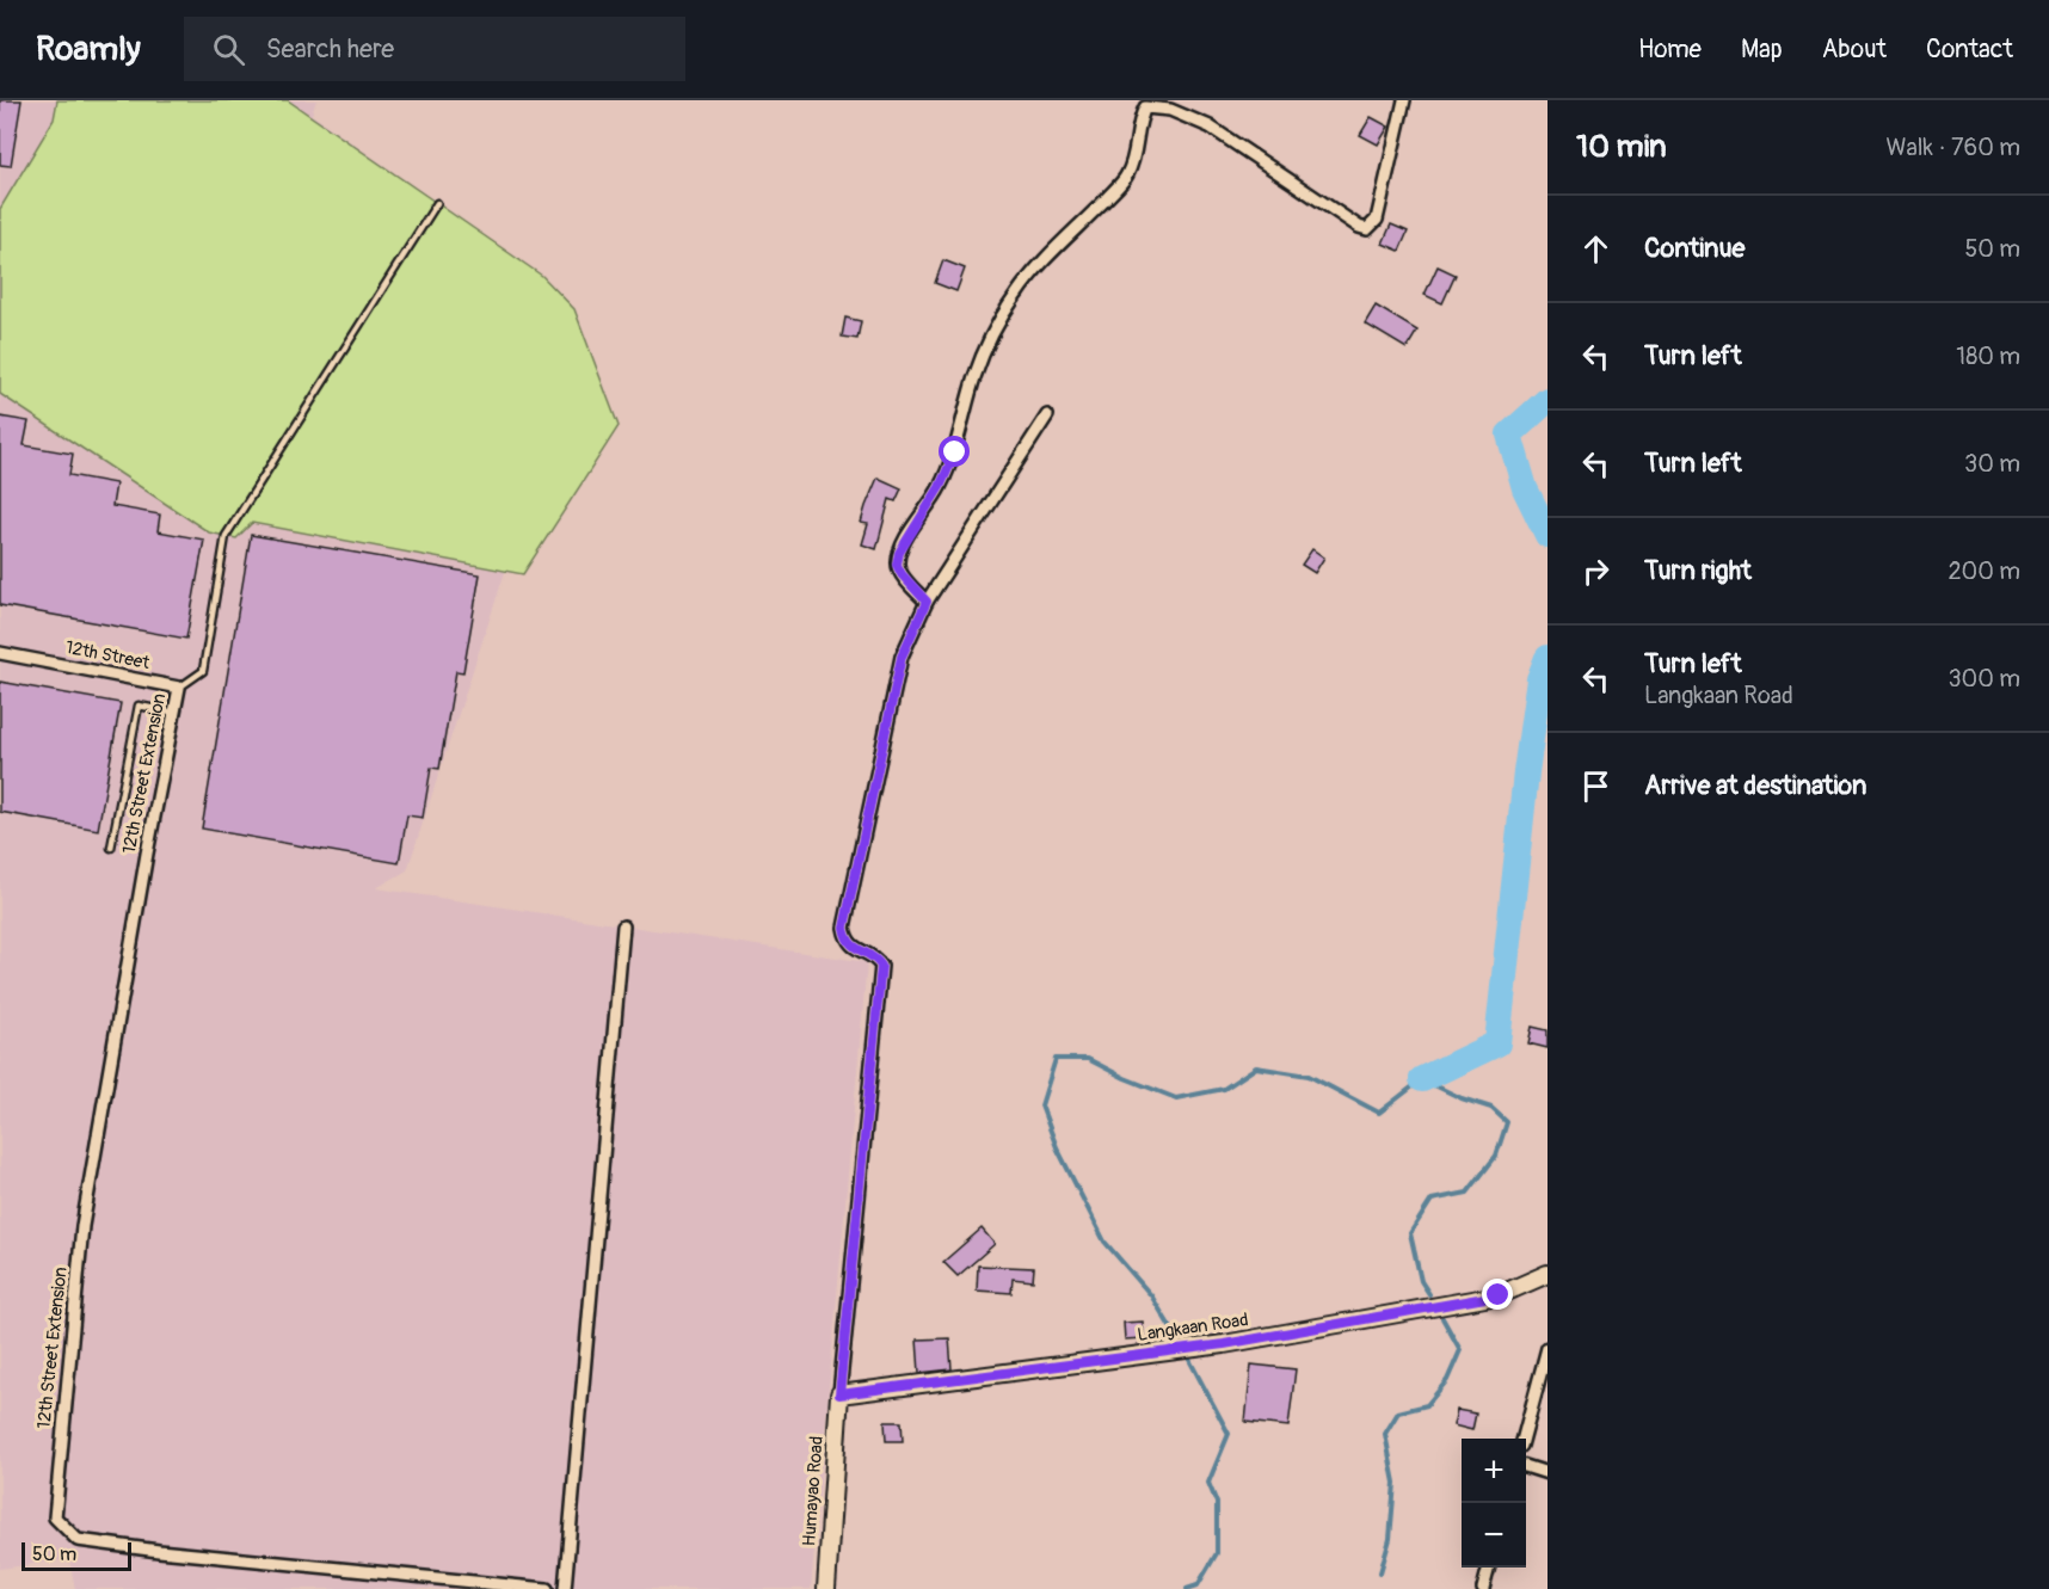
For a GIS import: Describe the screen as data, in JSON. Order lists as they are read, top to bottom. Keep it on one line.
{"streets":{"street":["12th Street","12th Street Extension","Langkaan Road","Humayao Road"]},"crossings":[["12th Street","12th Street Extension"],["Langkaan Road","Humayao Road"]],"scale_bar":"50 m","page":{"header":"Roamly","search":"Search here","nav":["Home","Map","About","Contact"],"heading":["10 min","Walk · 760 m"],"list":[["Continue","50 m"],["Turn left","180 m"],["Turn left","30 m"],["Turn right","200 m"],["Turn left","Langkaan Road","300 m"],"Arrive at destination"],"map_buttons":["+","−"],"scale":"50 m"}}
